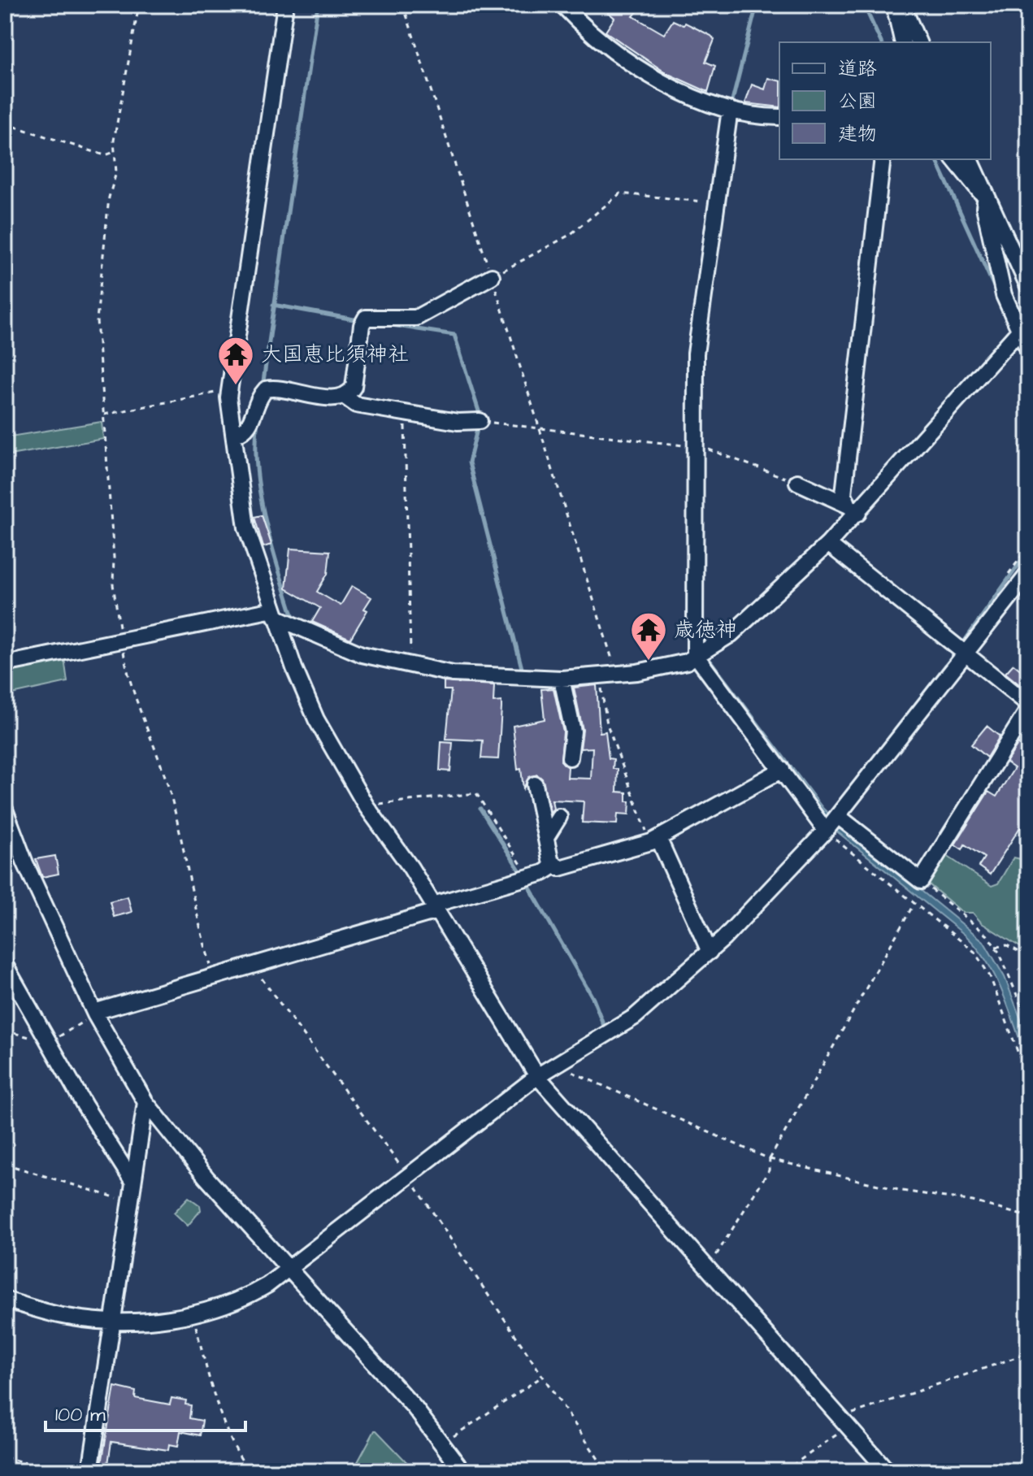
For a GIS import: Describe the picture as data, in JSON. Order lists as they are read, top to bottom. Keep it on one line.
{"places":{"temple":["大国恵比須神社","歳徳神"]},"legend":["道路","公園","建物"],"scale_bar":"100 m"}
